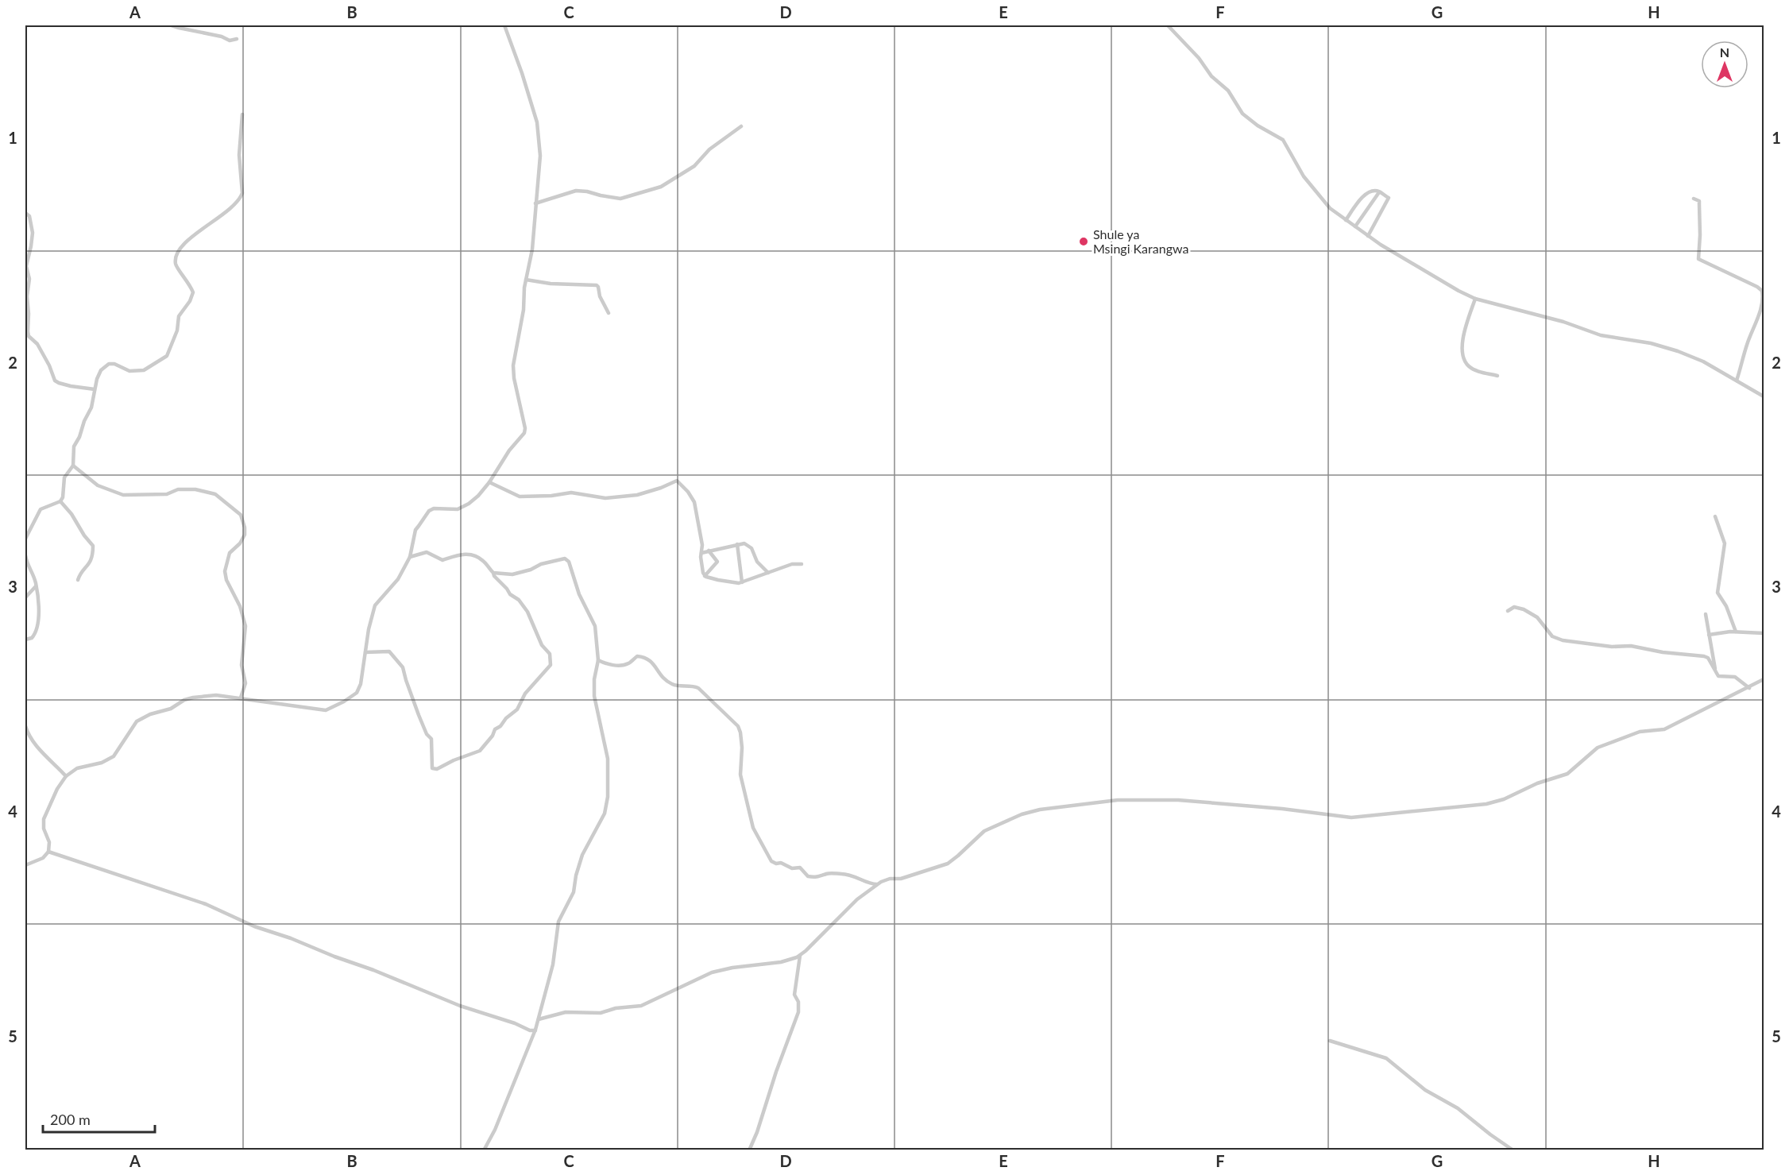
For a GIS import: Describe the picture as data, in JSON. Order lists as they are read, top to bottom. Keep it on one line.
{"places":["Shule ya Msingi Karangwa"],"scale_bar":"200 m","north":"top","grid":{"columns":["A","B","C","D","E","F","G","H"],"rows":["1","2","3","4","5"]}}
